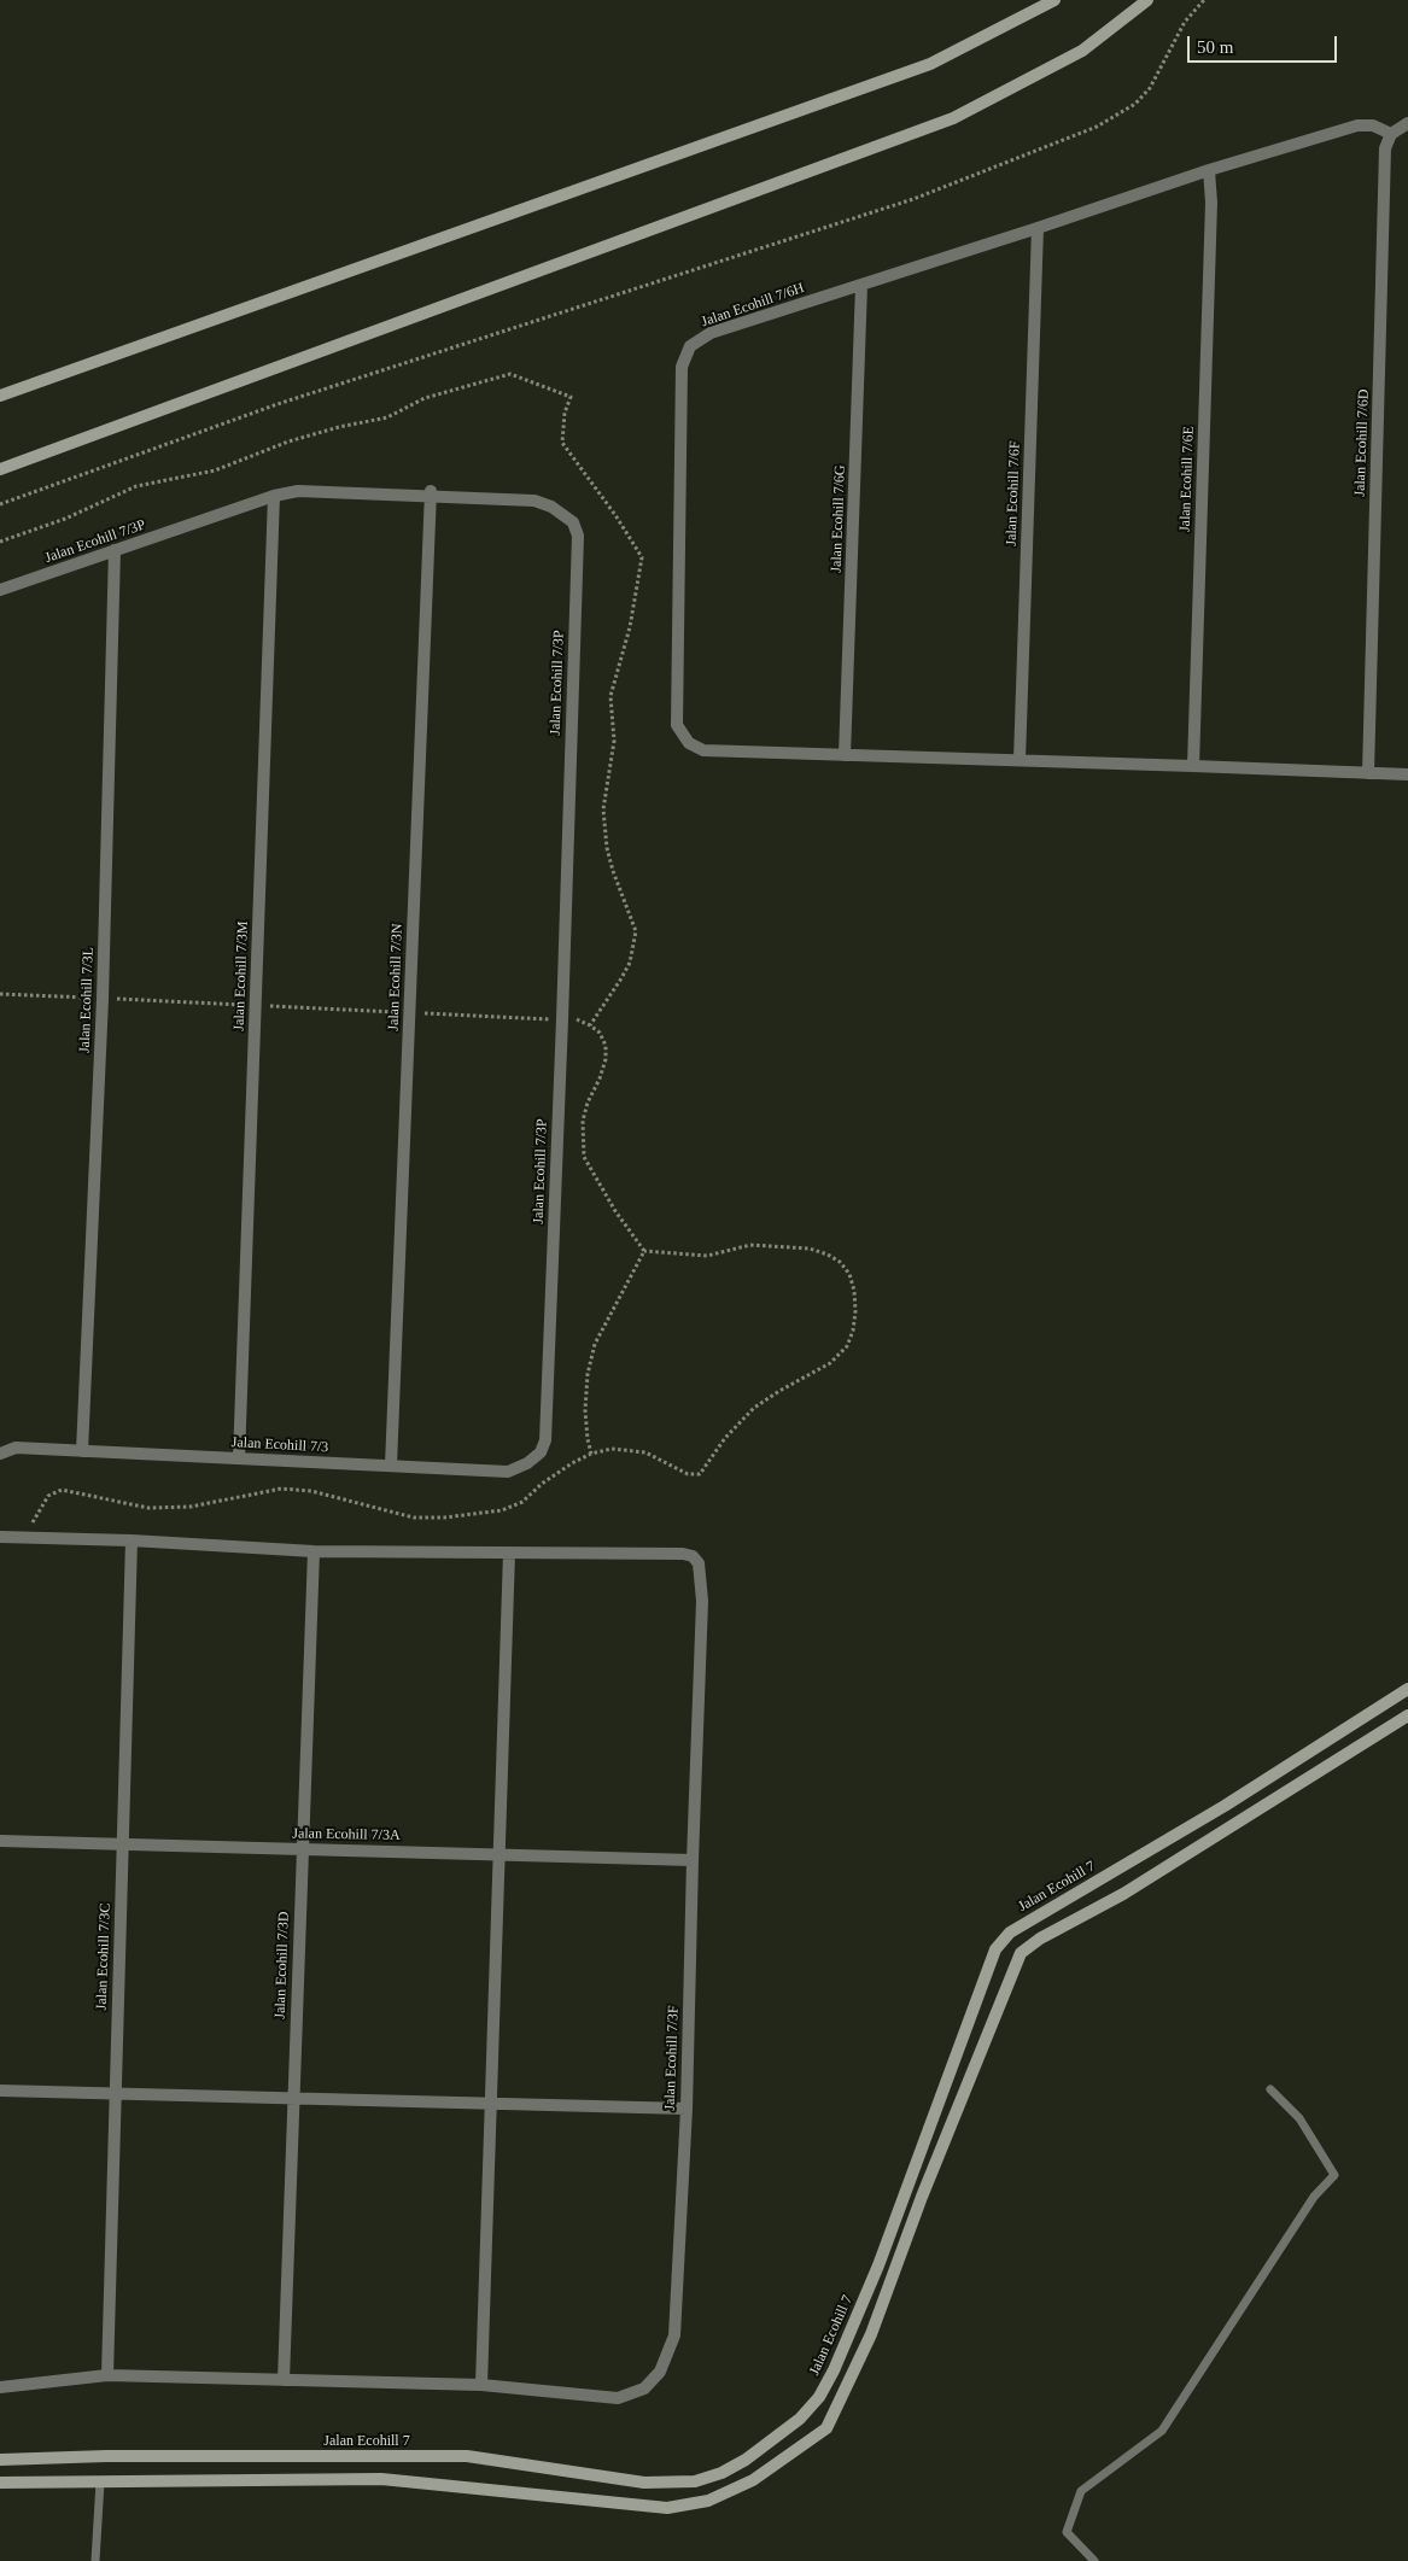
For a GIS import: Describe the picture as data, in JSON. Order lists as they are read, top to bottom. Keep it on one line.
{"streets":{"street":["Jalan Ecohill 7/6H","Jalan Ecohill 7/6D","Jalan Ecohill 7/6E","Jalan Ecohill 7/6F","Jalan Ecohill 7/6G","Jalan Ecohill 7/3P","Jalan Ecohill 7/3M","Jalan Ecohill 7/3N","Jalan Ecohill 7/3L","Jalan Ecohill 7/3","Jalan Ecohill 7/3A","Jalan Ecohill 7","Jalan Ecohill 7/3C","Jalan Ecohill 7/3D","Jalan Ecohill 7/3F"]},"crossings":[["Jalan Ecohill 7/6H","Jalan Ecohill 7/6E"],["Jalan Ecohill 7/6H","Jalan Ecohill 7/6F"],["Jalan Ecohill 7/6H","Jalan Ecohill 7/6G"],["Jalan Ecohill 7/3P","Jalan Ecohill 7/3M"],["Jalan Ecohill 7/3P","Jalan Ecohill 7/3N"],["Jalan Ecohill 7/3P","Jalan Ecohill 7/3L"],["Jalan Ecohill 7/3P","Jalan Ecohill 7/3"],["Jalan Ecohill 7/3M","Jalan Ecohill 7/3"],["Jalan Ecohill 7/3N","Jalan Ecohill 7/3"],["Jalan Ecohill 7/3L","Jalan Ecohill 7/3"],["Jalan Ecohill 7/3A","Jalan Ecohill 7/3C"],["Jalan Ecohill 7/3A","Jalan Ecohill 7/3D"],["Jalan Ecohill 7/3A","Jalan Ecohill 7/3F"],["Jalan Ecohill 7/3C","Jalan Ecohill 7/3F"],["Jalan Ecohill 7/3D","Jalan Ecohill 7/3F"]],"scale_bar":"50 m"}
